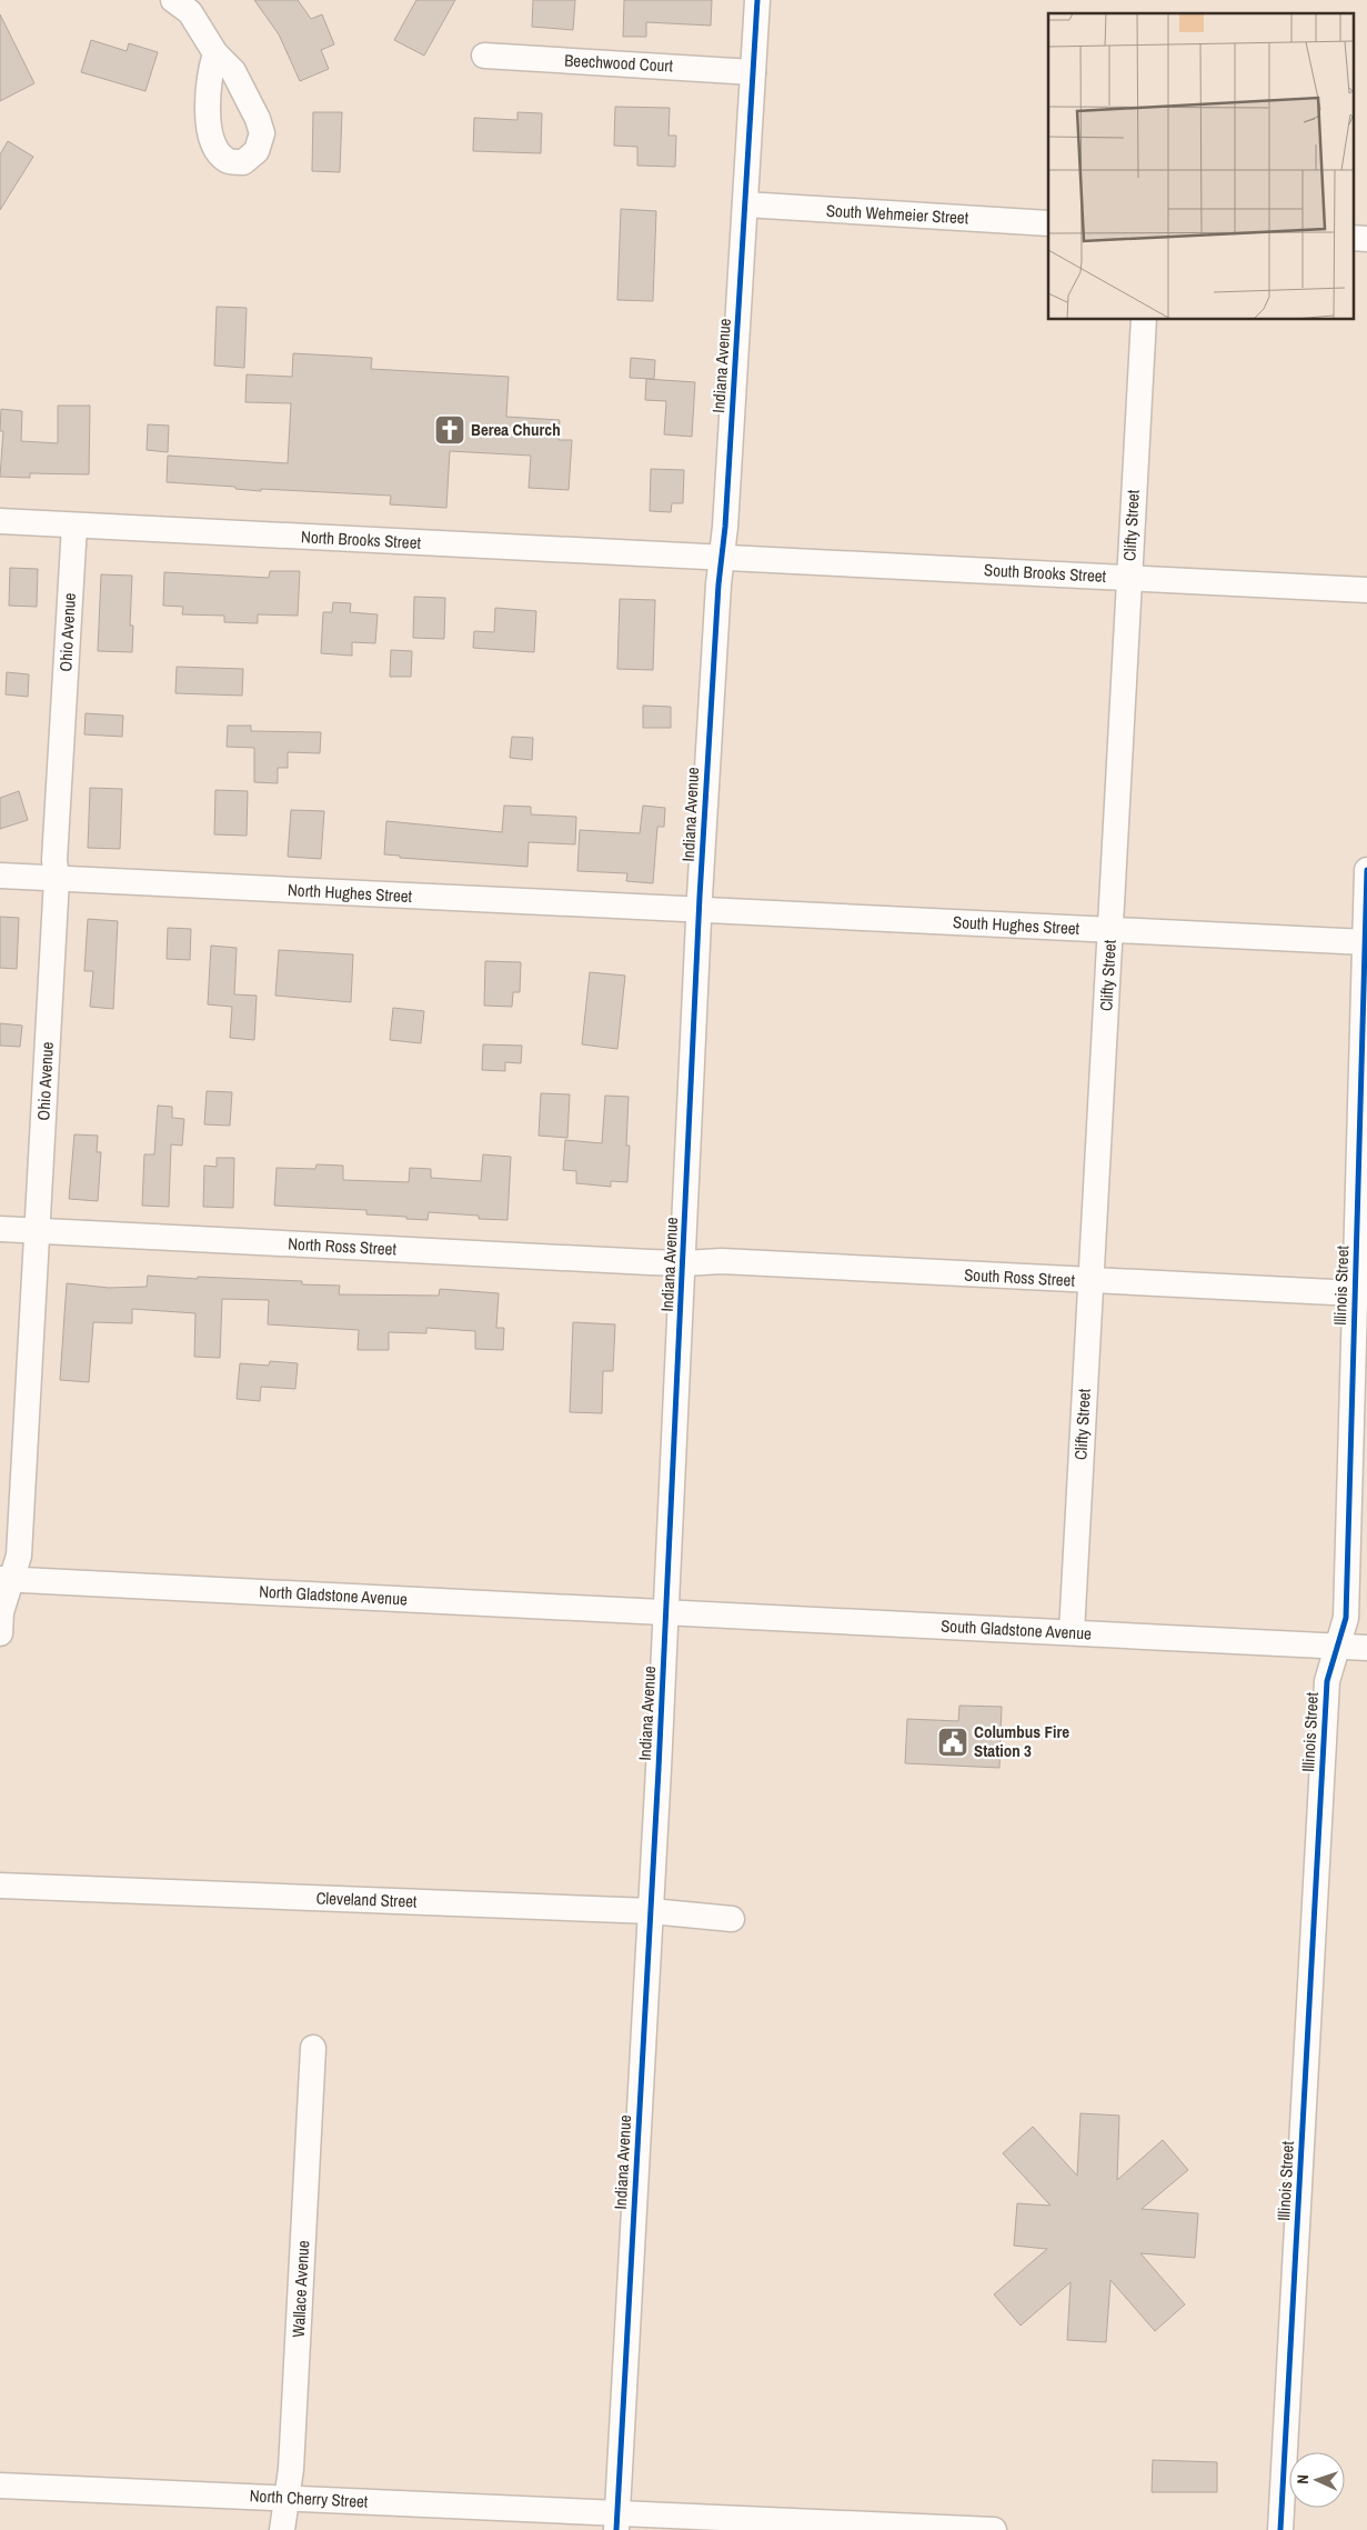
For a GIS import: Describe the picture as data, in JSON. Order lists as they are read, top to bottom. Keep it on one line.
{"streets":{"street":["Beechwood Court","South Wehmeier Street","Indiana Avenue","Clifty Street","North Brooks Street","South Brooks Street","Ohio Avenue","North Hughes Street","South Hughes Street","North Ross Street","South Ross Street","Illinois Street","North Gladstone Avenue","South Gladstone Avenue","Cleveland Street","Wallace Avenue","North Cherry Street"]},"crossings":[["Beechwood Court","Indiana Avenue"],["South Wehmeier Street","Indiana Avenue"],["Indiana Avenue","North Brooks Street"],["Indiana Avenue","South Brooks Street"],["Indiana Avenue","North Hughes Street"],["Indiana Avenue","South Hughes Street"],["Indiana Avenue","North Ross Street"],["Indiana Avenue","South Ross Street"],["Indiana Avenue","North Gladstone Avenue"],["Indiana Avenue","South Gladstone Avenue"],["Indiana Avenue","Cleveland Street"],["Indiana Avenue","North Cherry Street"],["Clifty Street","South Brooks Street"],["Clifty Street","South Hughes Street"],["Clifty Street","South Ross Street"],["Clifty Street","South Gladstone Avenue"],["North Brooks Street","South Brooks Street"],["North Brooks Street","Ohio Avenue"],["Ohio Avenue","North Hughes Street"],["Ohio Avenue","North Ross Street"],["Ohio Avenue","North Gladstone Avenue"],["North Hughes Street","South Hughes Street"],["South Hughes Street","Illinois Street"],["North Ross Street","South Ross Street"],["South Ross Street","Illinois Street"],["Illinois Street","South Gladstone Avenue"],["North Gladstone Avenue","South Gladstone Avenue"],["Wallace Avenue","North Cherry Street"]],"places":{"church":["Berea Church"],"public building":["Columbus Fire Station 3"]},"north":"left"}
